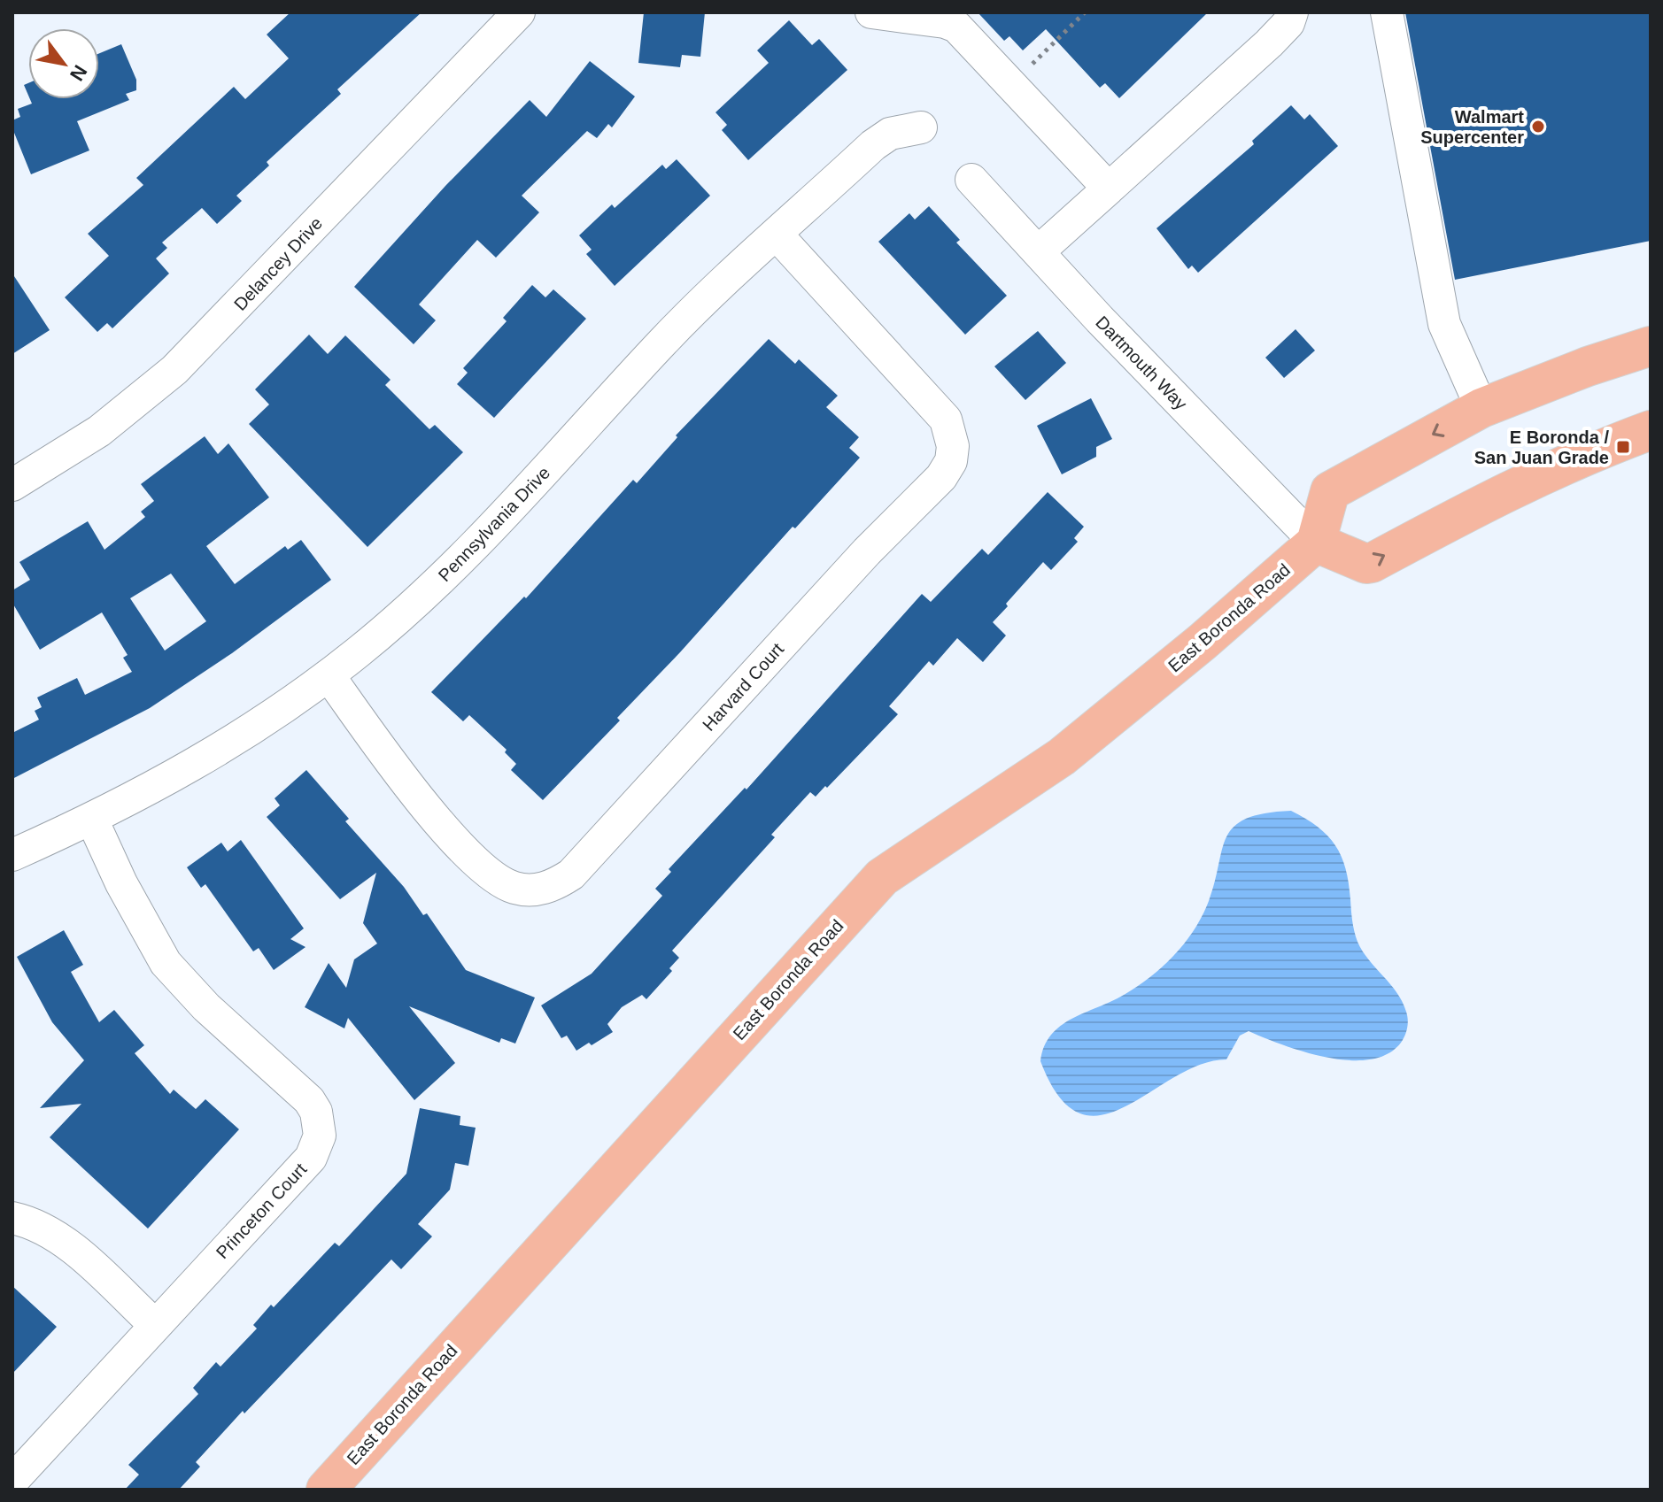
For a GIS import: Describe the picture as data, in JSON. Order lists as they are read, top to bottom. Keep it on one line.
{"streets":{"main road":["East Boronda Road"],"street":["Delancey Drive","Dartmouth Way","Pennsylvania Drive","Harvard Court","Princeton Court"]},"crossings":[["Dartmouth Way","East Boronda Road"],["Pennsylvania Drive","Harvard Court"],["Pennsylvania Drive","Princeton Court"]],"places":{"other":["Walmart Supercenter"],"transit":["E Boronda / San Juan Grade"]},"north":"bottom right"}
